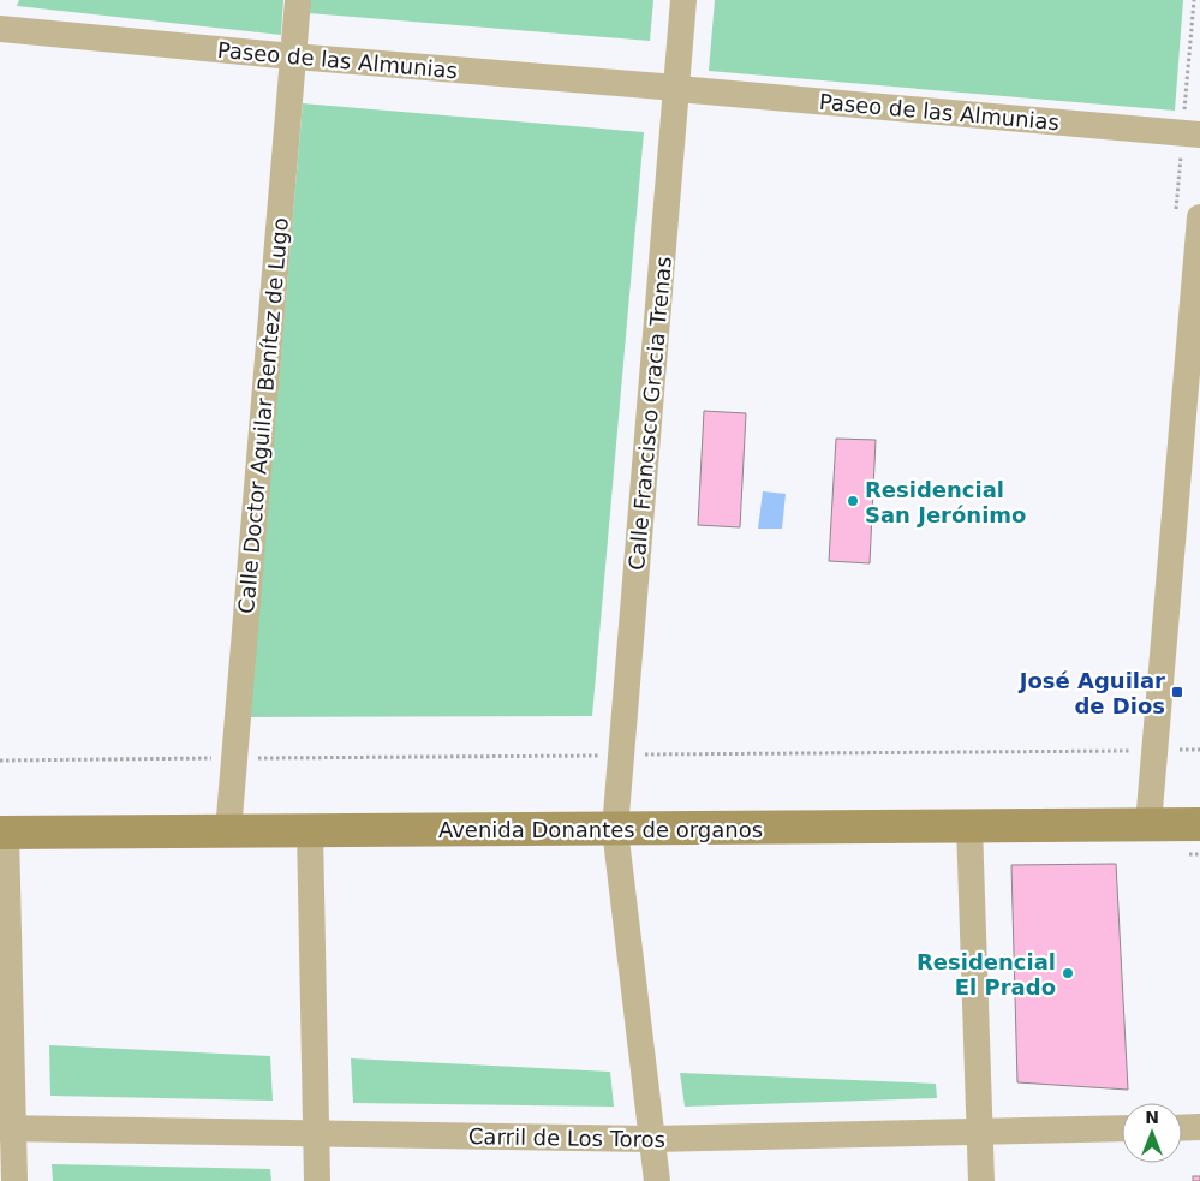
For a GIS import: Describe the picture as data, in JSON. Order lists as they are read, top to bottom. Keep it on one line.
{"streets":{"street":["Paseo de las Almunias","Calle Francisco Gracia Trenas","Calle Doctor Aguilar Benítez de Lugo","Avenida Donantes de organos","Carril de Los Toros"]},"crossings":[["Paseo de las Almunias","Calle Francisco Gracia Trenas"],["Paseo de las Almunias","Calle Doctor Aguilar Benítez de Lugo"],["Calle Francisco Gracia Trenas","Avenida Donantes de organos"],["Calle Francisco Gracia Trenas","Carril de Los Toros"],["Calle Doctor Aguilar Benítez de Lugo","Avenida Donantes de organos"]],"places":{"other":["Residencial San Jerónimo","Residencial El Prado"],"transit":["José Aguilar de Dios"]},"north":"top"}
